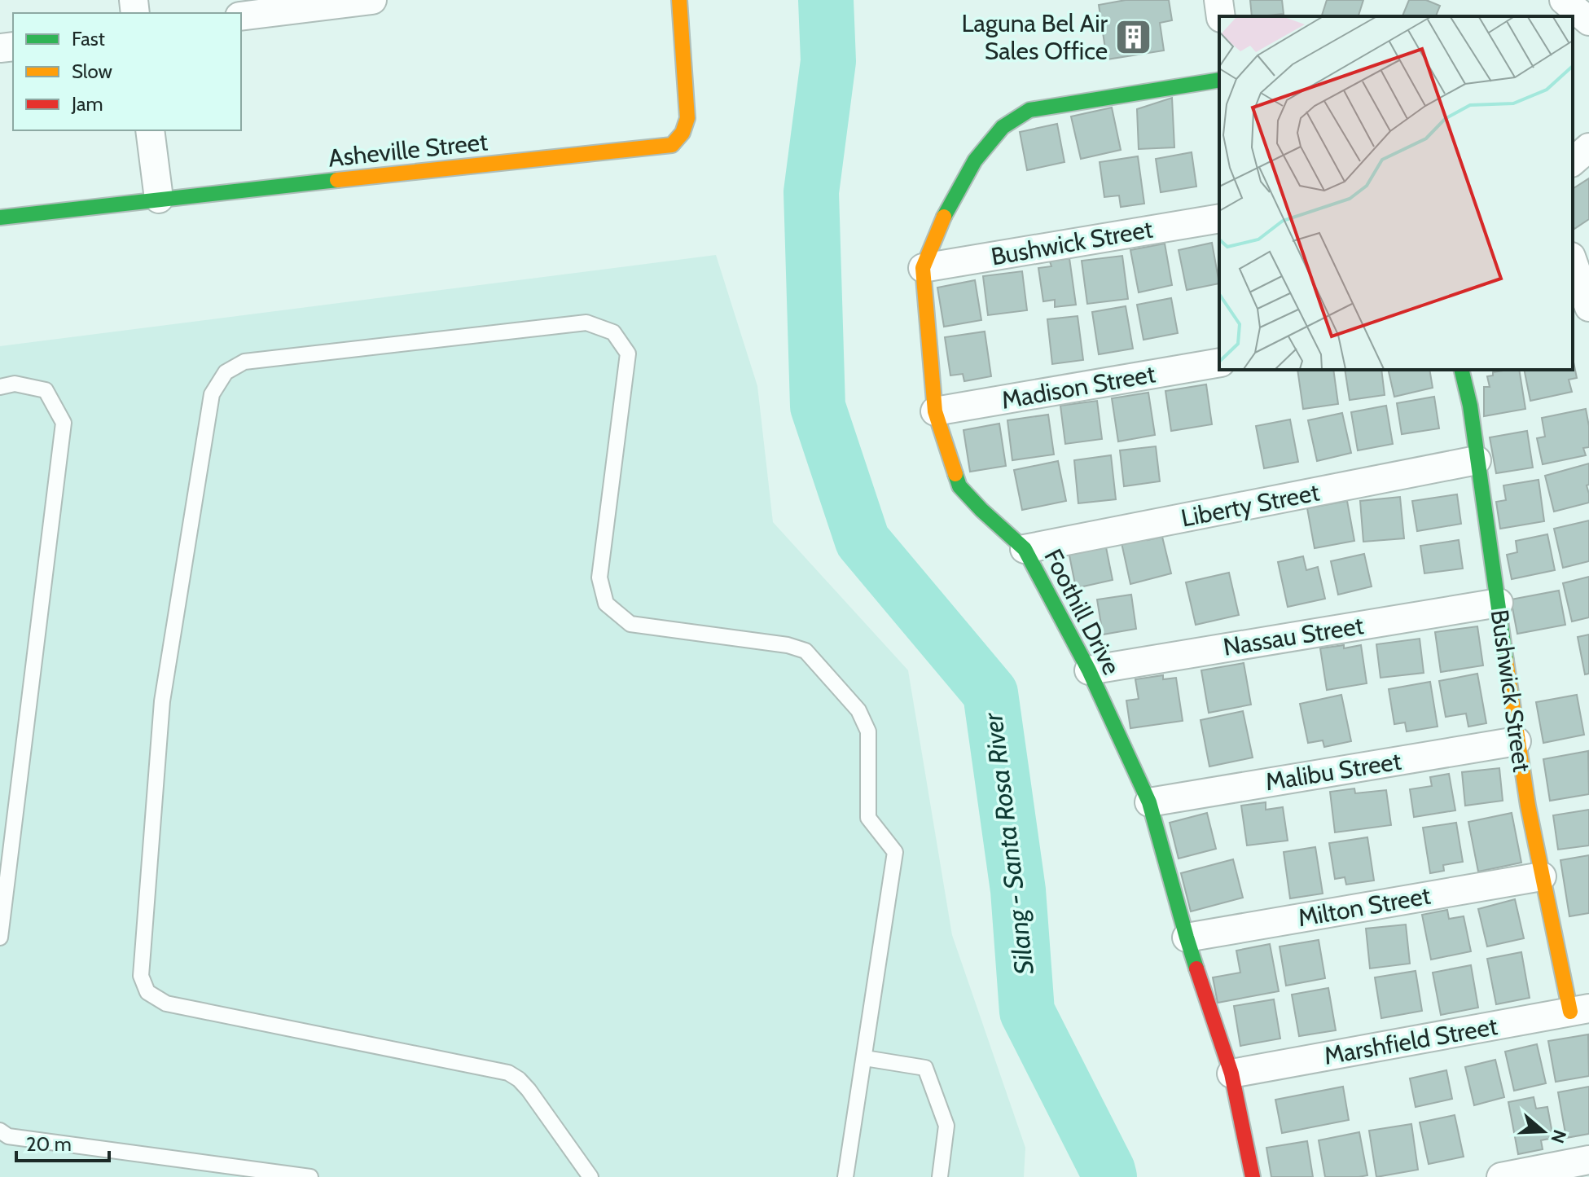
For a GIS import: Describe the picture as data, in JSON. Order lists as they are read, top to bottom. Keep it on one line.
{"streets":{"street":["Asheville Street","Bushwick Street","Madison Street","Liberty Street","Foothill Drive","Nassau Street","Malibu Street","Milton Street","Marshfield Street"]},"crossings":[["Bushwick Street","Liberty Street"],["Bushwick Street","Foothill Drive"],["Bushwick Street","Nassau Street"],["Bushwick Street","Malibu Street"],["Bushwick Street","Milton Street"],["Bushwick Street","Marshfield Street"],["Madison Street","Foothill Drive"],["Liberty Street","Foothill Drive"],["Foothill Drive","Nassau Street"],["Foothill Drive","Malibu Street"],["Foothill Drive","Milton Street"],["Foothill Drive","Marshfield Street"]],"water":["Silang - Santa Rosa River"],"places":{"building":["Laguna Bel Air Sales Office"]},"legend":["Fast","Slow","Jam"],"scale_bar":"20 m","north":"right"}
